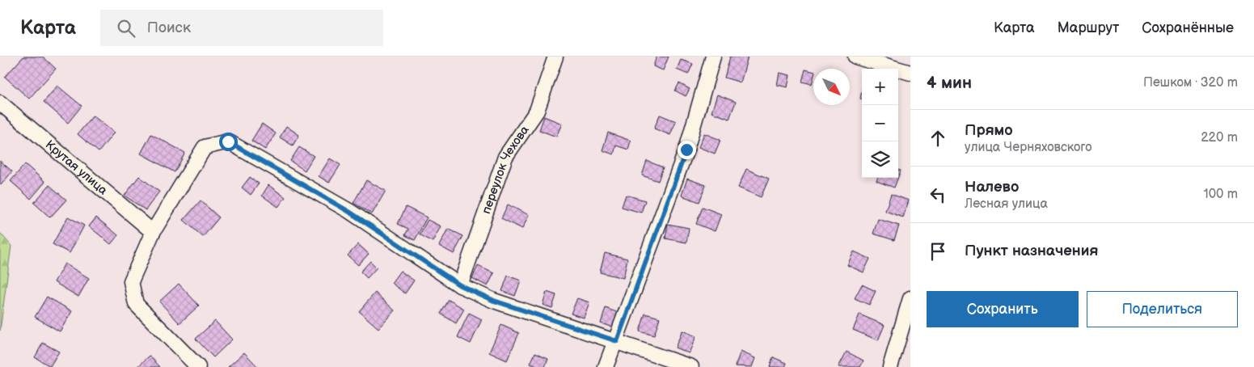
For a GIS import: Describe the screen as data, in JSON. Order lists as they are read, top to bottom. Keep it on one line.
{"streets":{"street":["Крутая улица","переулок Чехова"]},"north":"bottom right","page":{"header":"Карта","search":"Поиск","nav":["Карта","Маршрут","Сохранённые"],"heading":["4 мин","Пешком · 320 m"],"map_buttons":["+","−"],"list":[["Прямо","улица Черняховского","220 m"],["Налево","Лесная улица","100 m"],"Пункт назначения"],"buttons":["Сохранить","Поделиться"]}}
